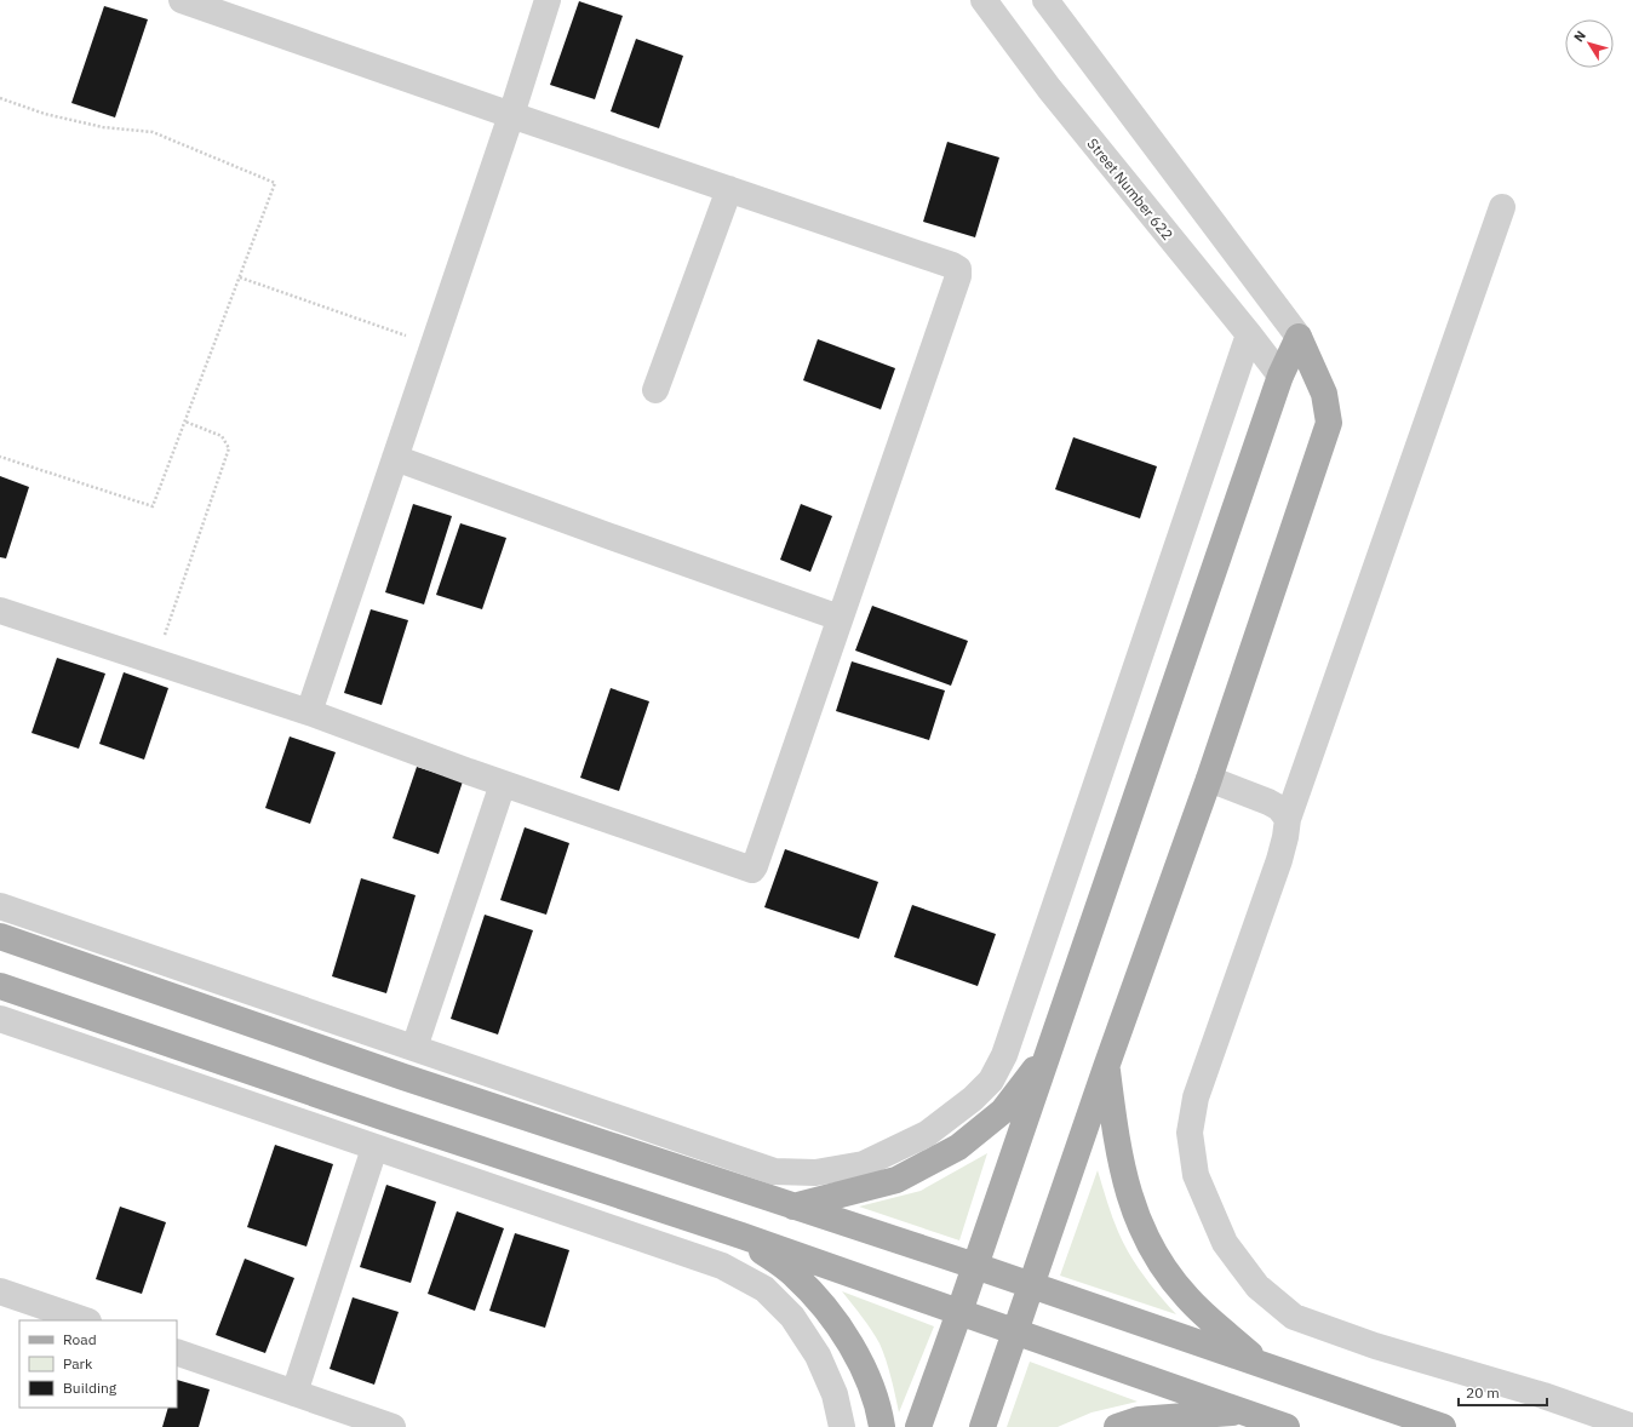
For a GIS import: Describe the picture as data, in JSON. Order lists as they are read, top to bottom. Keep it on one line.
{"streets":{"street":["Street Number 622"]},"legend":["Road","Park","Building"],"scale_bar":"20 m","north":"top left"}
